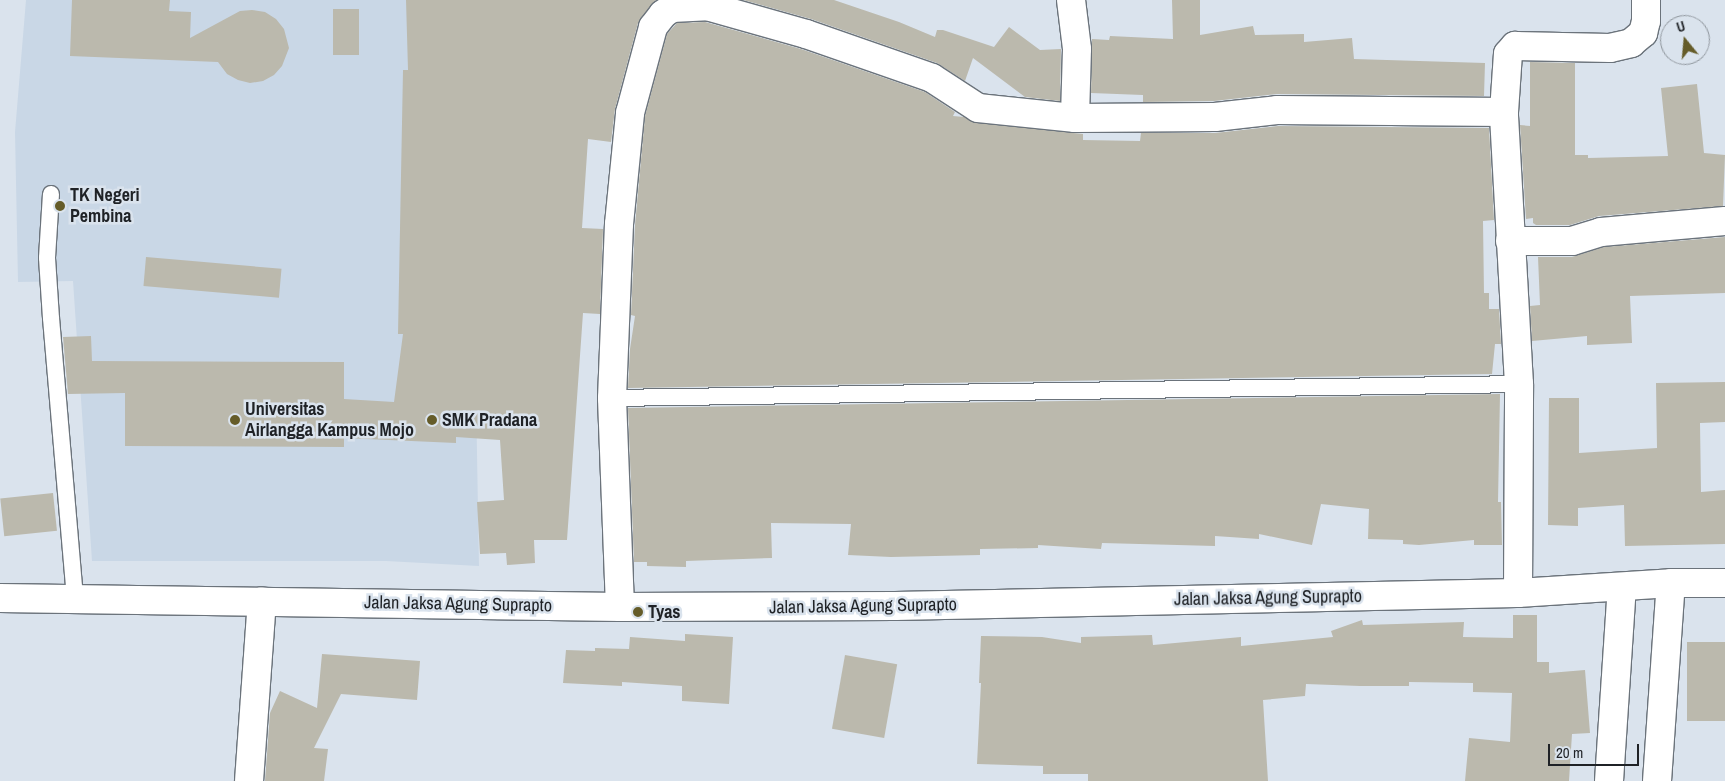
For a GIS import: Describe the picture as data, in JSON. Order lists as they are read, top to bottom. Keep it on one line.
{"streets":{"street":["Jalan Jaksa Agung Suprapto"]},"places":["TK Negeri Pembina","Universitas Airlangga Kampus Mojo","SMK Pradana","Tyas"],"scale_bar":"20 m","north":"top"}
